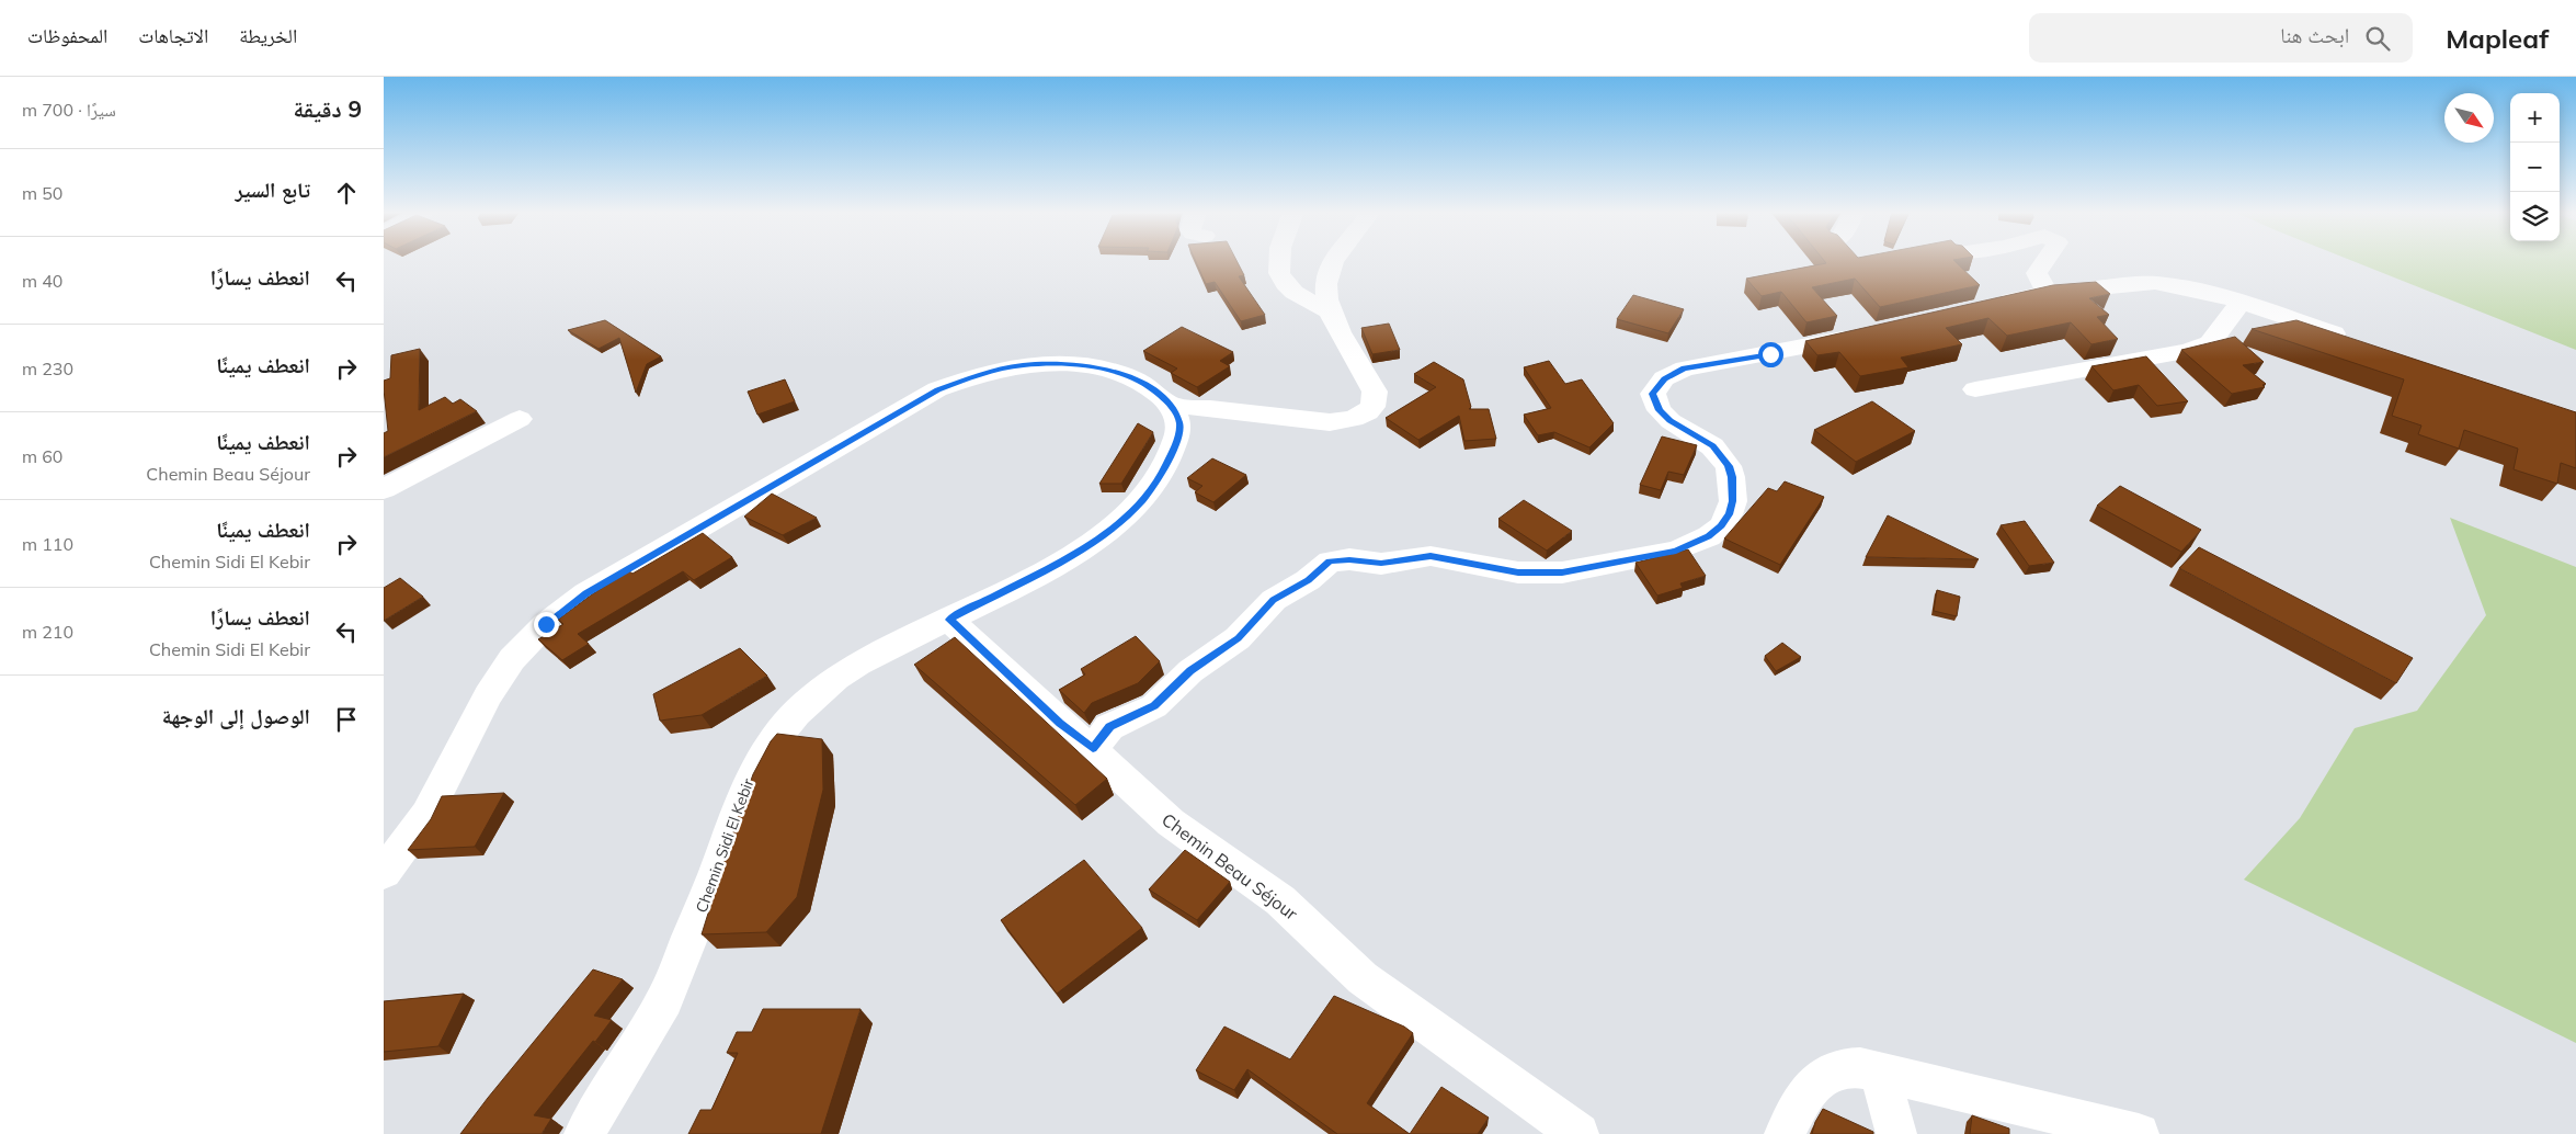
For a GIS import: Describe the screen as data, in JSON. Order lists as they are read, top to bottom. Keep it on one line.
{"streets":{"street":["Chemin Sidi El Kebir","Chemin Beau Séjour"]},"crossings":[["Chemin Sidi El Kebir","Chemin Beau Séjour"]],"north":"bottom right","page":{"header":"Mapleaf","search":"ابحث هنا","nav":["الخريطة","الاتجاهات","المحفوظات"],"heading":["9 دقيقة","سيرًا · 700 m"],"map_buttons":["+","−"],"list":[["تابع السير","50 m"],["انعطف يسارًا","40 m"],["انعطف يمينًا","230 m"],["انعطف يمينًا","Chemin Beau Séjour","60 m"],["انعطف يمينًا","Chemin Sidi El Kebir","110 m"],["انعطف يسارًا","Chemin Sidi El Kebir","210 m"],"الوصول إلى الوجهة"]}}
